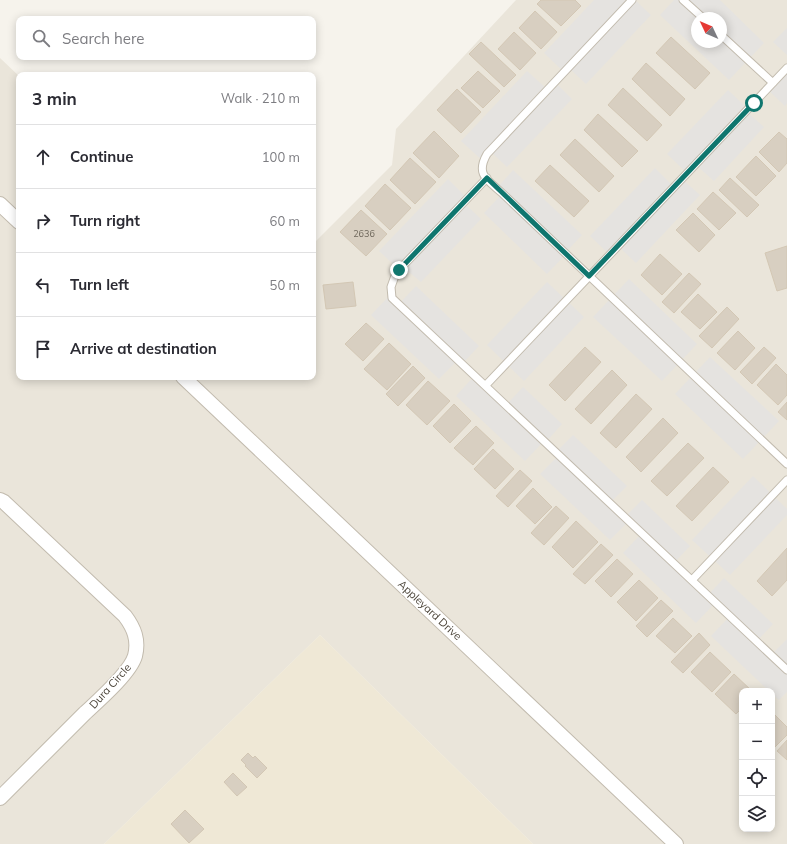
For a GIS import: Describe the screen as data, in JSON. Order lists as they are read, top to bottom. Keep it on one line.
{"streets":{"street":["Appleyard Drive","Dura Circle"]},"house_numbers":["2636"],"north":"top left","page":{"search":"Search here","heading":["3 min","Walk · 210 m"],"list":[["Continue","100 m"],["Turn right","60 m"],["Turn left","50 m"],"Arrive at destination"],"map_buttons":["+","−"]}}
